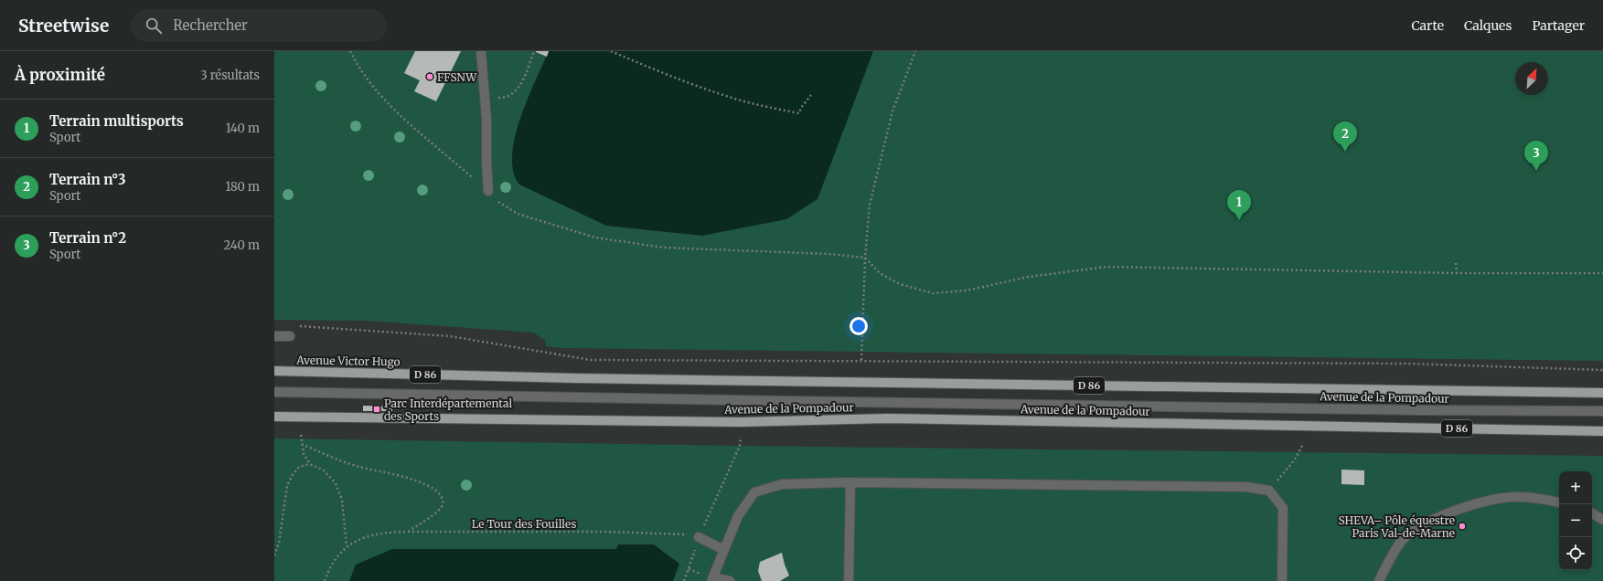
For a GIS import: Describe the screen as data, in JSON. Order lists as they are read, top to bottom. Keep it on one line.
{"streets":{"main road":["Avenue Victor Hugo","D 86","Avenue de la Pompadour"],"path":["Le Tour des Fouilles"]},"crossings":[["Avenue Victor Hugo","Avenue de la Pompadour"]],"places":{"other":["FFSNW","SHEVA– Pôle équestre Paris Val-de-Marne"],"transit":["Parc Interdépartemental des Sports"]},"north":"top right","page":{"header":"Streetwise","search":"Rechercher","nav":["Carte","Calques","Partager"],"heading":["À proximité","3 résultats"],"list":[{"mark":"1","name":"Terrain multisports","note":"Sport","value":"140 m"},{"mark":"2","name":"Terrain n°3","note":"Sport","value":"180 m"},{"mark":"3","name":"Terrain n°2","note":"Sport","value":"240 m"}],"pins":["2","3","1"],"map_buttons":["+","−"]}}
